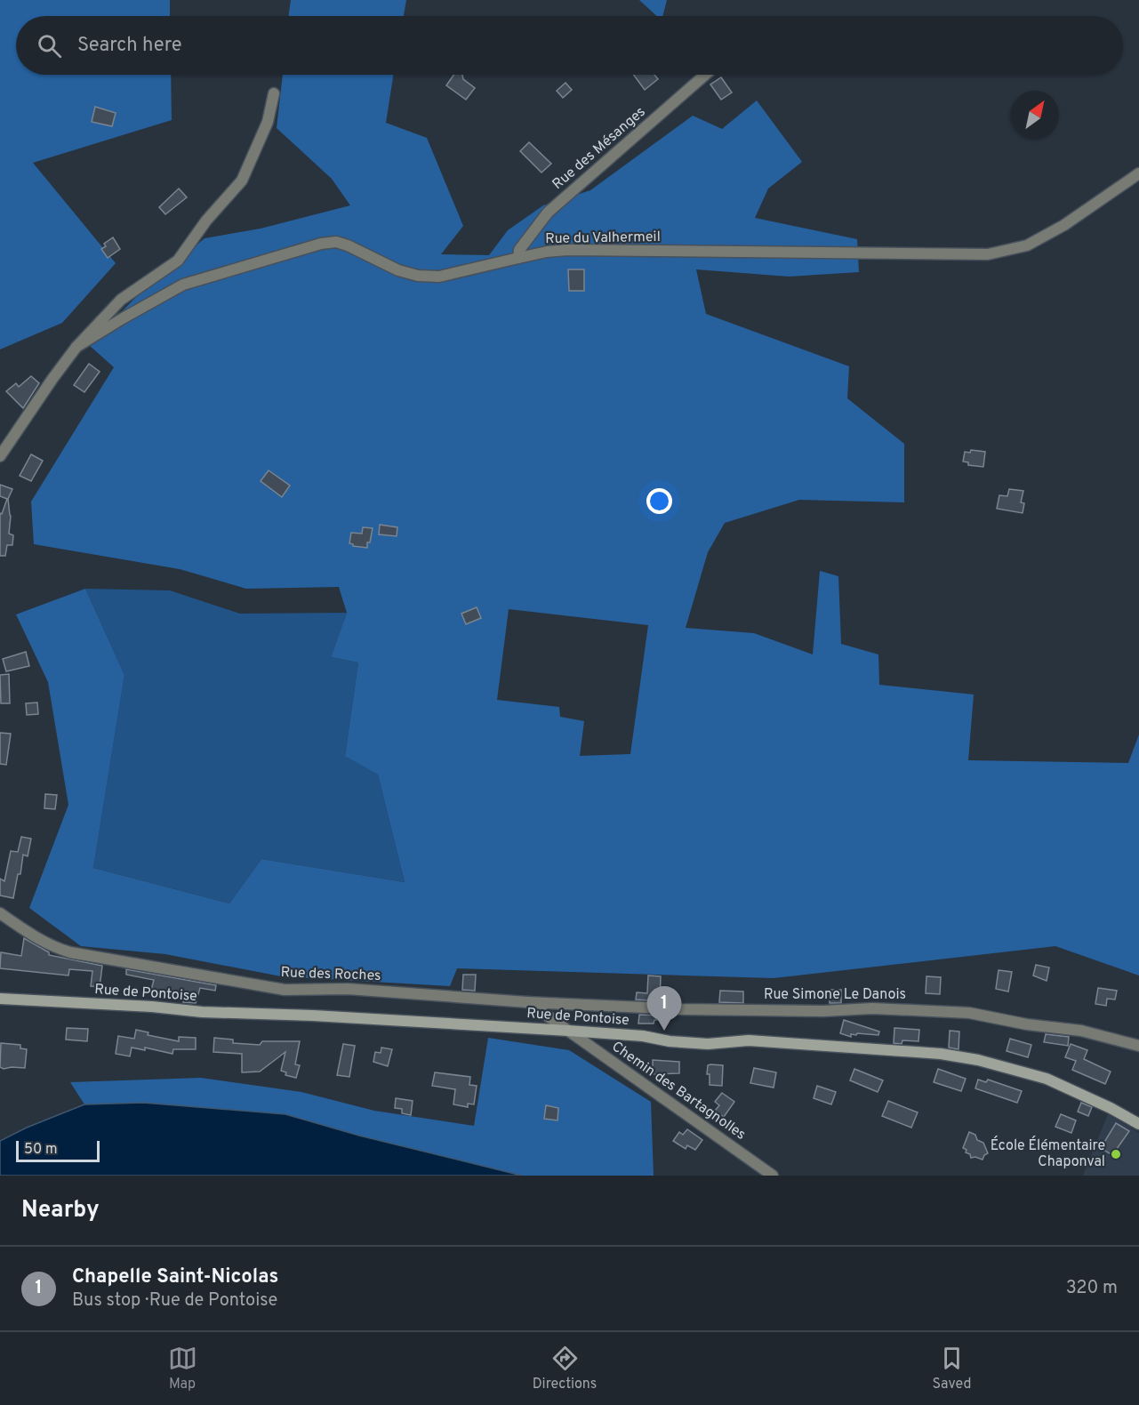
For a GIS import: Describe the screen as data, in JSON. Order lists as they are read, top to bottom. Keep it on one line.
{"streets":{"main road":["Rue de Pontoise"],"street":["Rue des Mésanges","Rue du Valhermeil","Rue des Roches","Rue Simone Le Danois","Chemin des Bartagnolles"]},"crossings":[["Rue des Mésanges","Rue du Valhermeil"],["Rue des Roches","Rue Simone Le Danois"],["Rue de Pontoise","Chemin des Bartagnolles"]],"places":["École Élémentaire Chaponval"],"scale_bar":"50 m","north":"top right","page":{"search":"Search here","pins":"1","scale":"50 m","heading":"Nearby","list":[{"mark":"1","name":"Chapelle Saint-Nicolas","note":"Bus stop · Rue de Pontoise","value":"320 m"}],"nav":["Map","Directions","Saved"]}}
